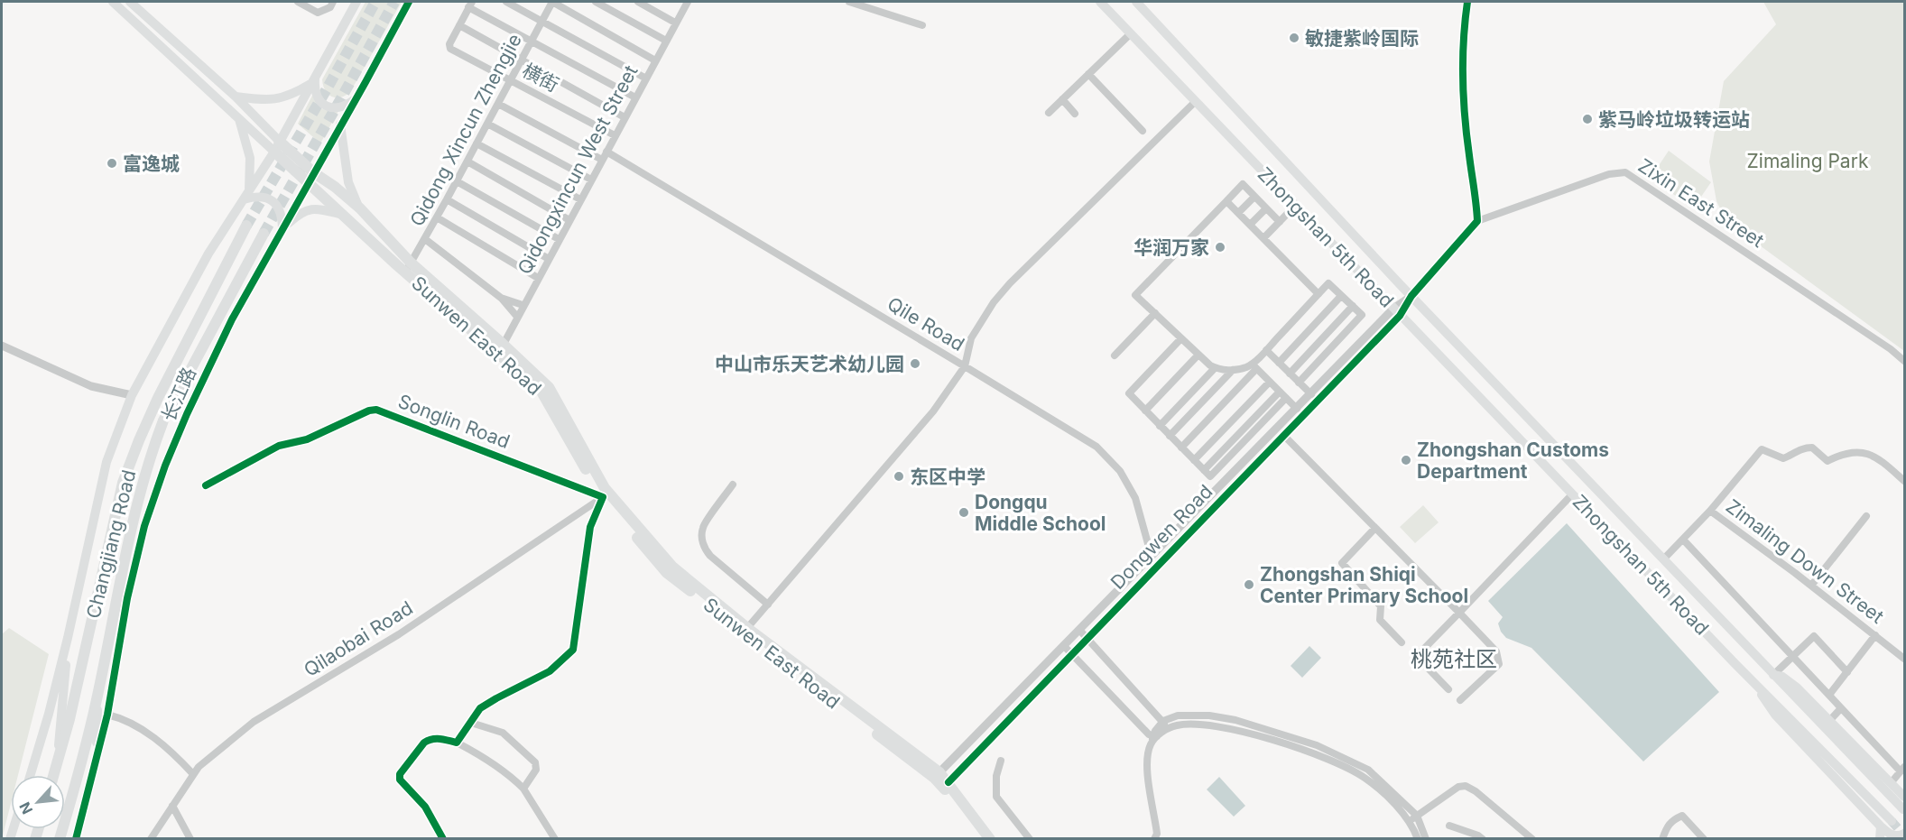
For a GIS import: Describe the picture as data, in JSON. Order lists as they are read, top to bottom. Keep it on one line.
{"streets":{"main road":["Zhongshan 5th Road","Sunwen East Road","长江路","Changjiang Road"],"street":["横街","Qidong Xincun Zhengjie","Qidongxincun West Street","Zixin East Street","Qile Road","Songlin Road","Dongwen Road","Zimaling Down Street","Qilaobai Road"]},"crossings":[["横街","Qidong Xincun Zhengjie"],["横街","Qidongxincun West Street"],["Qidong Xincun Zhengjie","Sunwen East Road"],["Qidongxincun West Street","Qile Road"],["Qidongxincun West Street","Sunwen East Road"],["Zhongshan 5th Road","Dongwen Road"],["Qile Road","Sunwen East Road"],["Sunwen East Road","长江路"],["Sunwen East Road","Songlin Road"],["Sunwen East Road","Dongwen Road"],["Sunwen East Road","Qilaobai Road"],["Songlin Road","Qilaobai Road"]],"districts":["桃苑社区"],"parks":["Zimaling Park"],"places":["敏捷紫岭国际","紫马岭垃圾转运站","富逸城","华润万家","中山市乐天艺术幼儿园","Zhongshan Customs Department","东区中学","Dongqu Middle School","Zhongshan Shiqi Center Primary School"],"north":"bottom left"}
